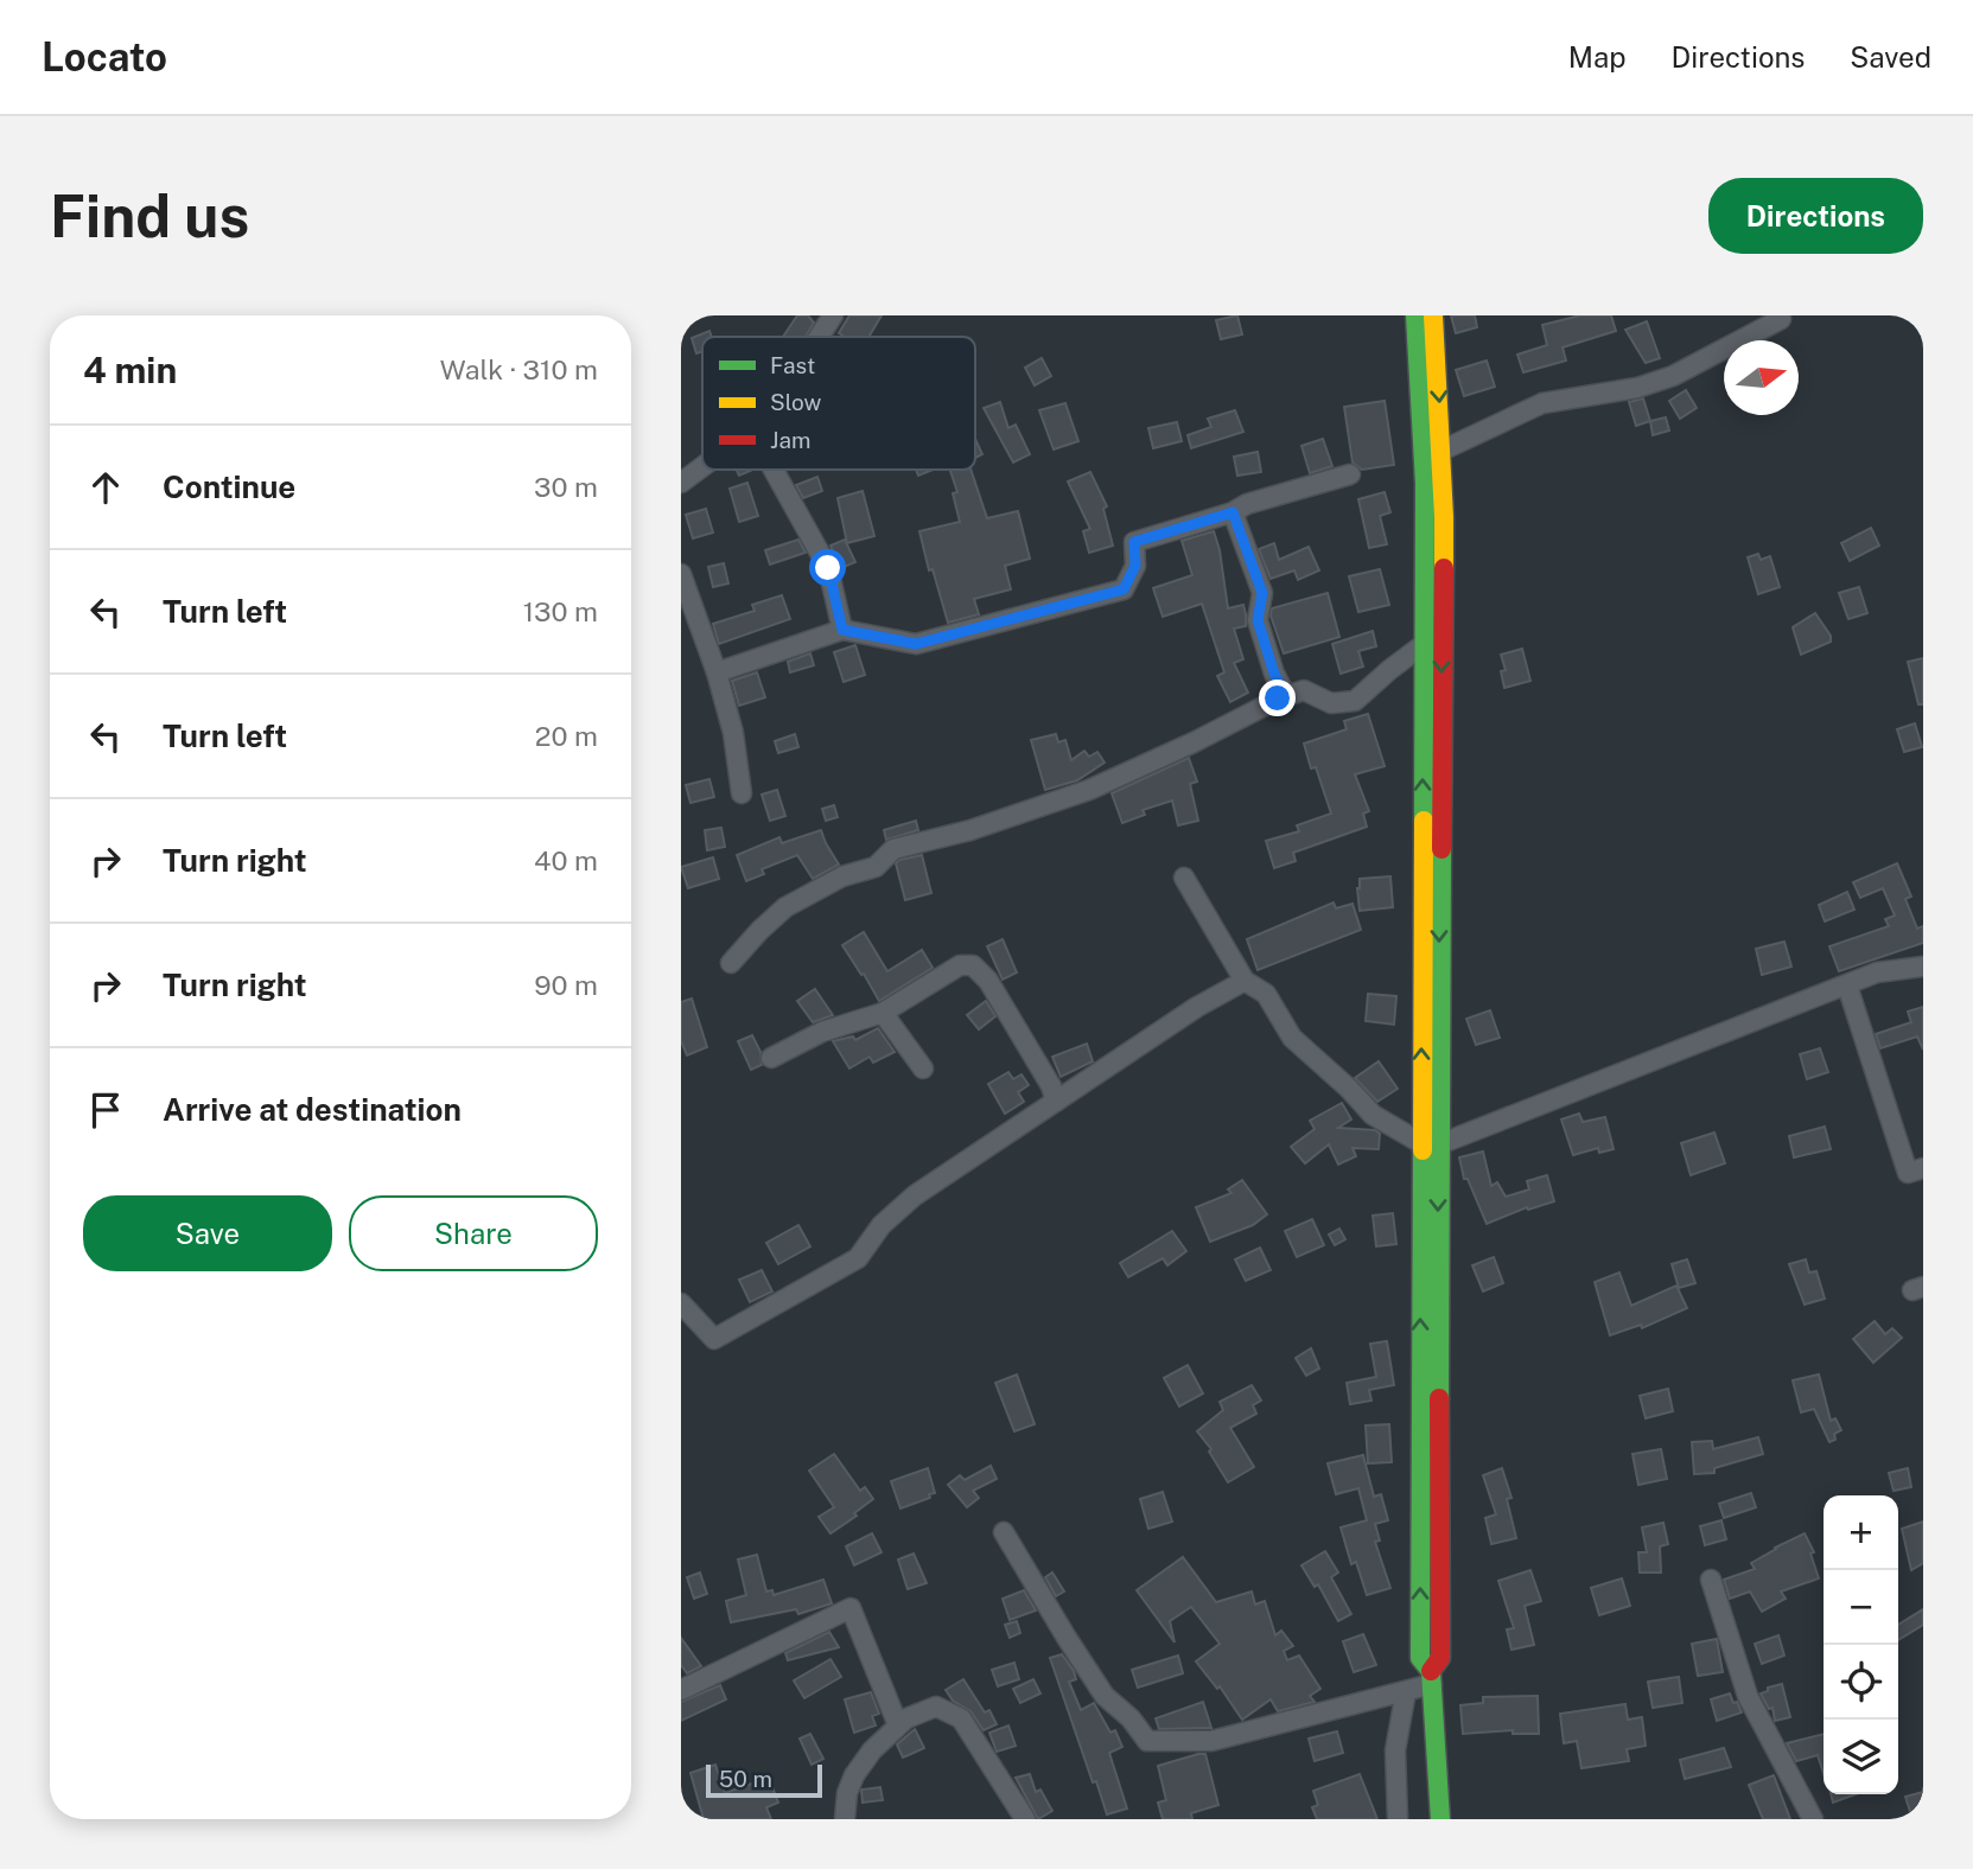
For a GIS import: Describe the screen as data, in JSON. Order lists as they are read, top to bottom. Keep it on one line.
{"legend":["Fast","Slow","Jam"],"scale_bar":"50 m","north":"right","page":{"header":"Locato","nav":["Map","Directions","Saved"],"buttons":["Directions",["Save","Share"]],"title":"Find us","heading":["4 min","Walk · 310 m"],"list":[["Continue","30 m"],["Turn left","130 m"],["Turn left","20 m"],["Turn right","40 m"],["Turn right","90 m"],"Arrive at destination"],"map_buttons":["+","−"],"scale":"50 m"}}
